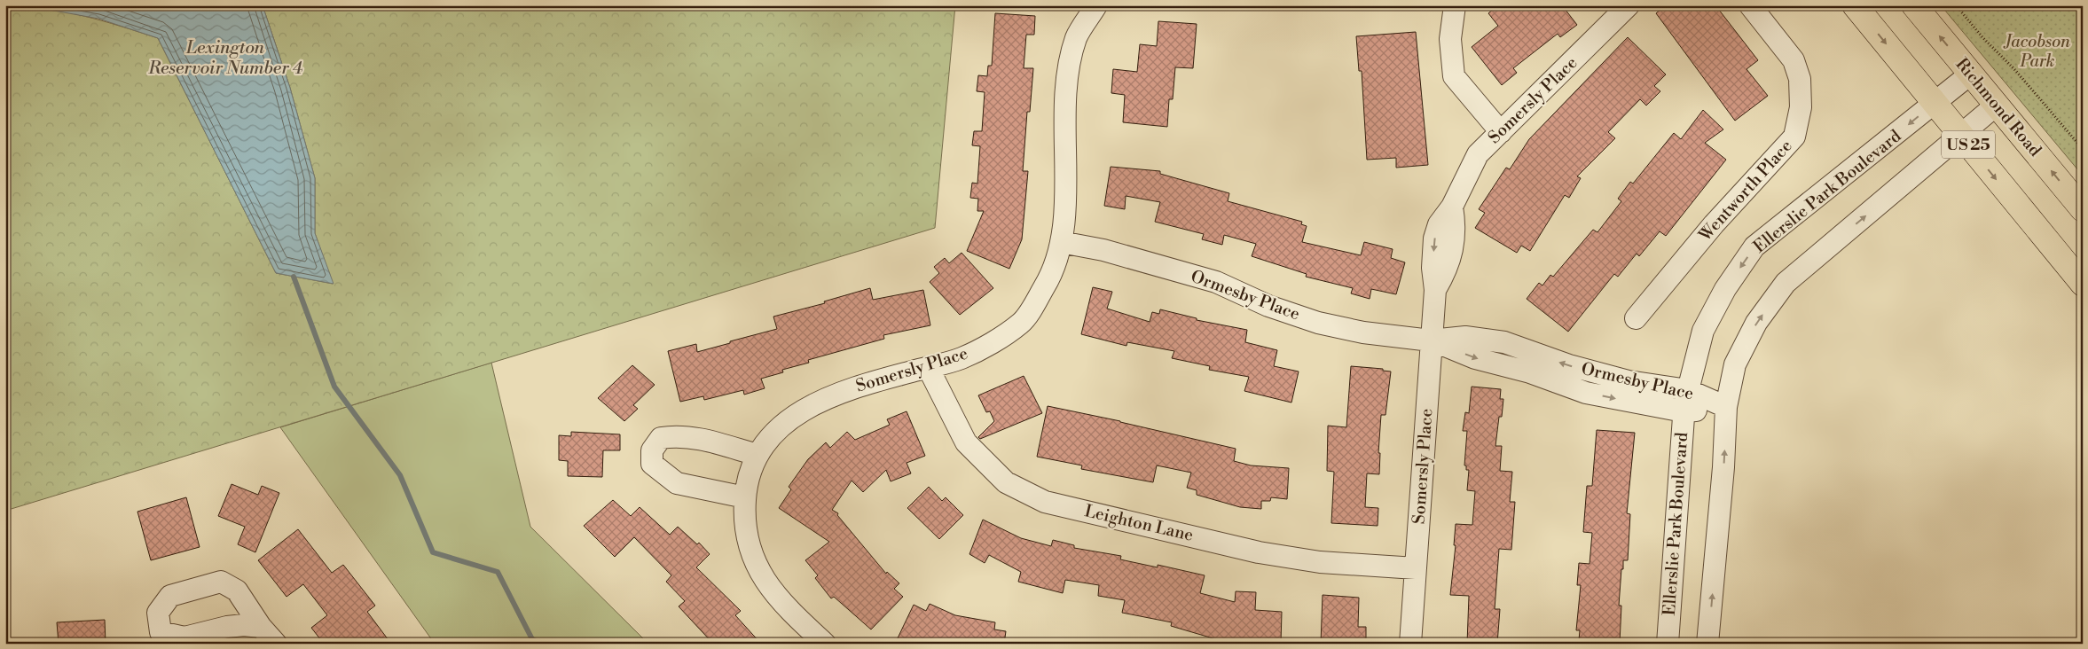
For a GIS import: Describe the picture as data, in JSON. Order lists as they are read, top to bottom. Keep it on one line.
{"streets":{"highway":["Richmond Road","US 25"],"street":["Somersly Place","Wentworth Place","Ellerslie Park Boulevard","Ormesby Place","Leighton Lane"]},"crossings":[["Somersly Place","Ormesby Place"],["Somersly Place","Leighton Lane"],["Richmond Road","Ellerslie Park Boulevard"],["US 25","Ellerslie Park Boulevard"],["Ellerslie Park Boulevard","Ormesby Place"]],"water":["Lexington Reservoir Number 4"],"parks":["Jacobson Park"]}
